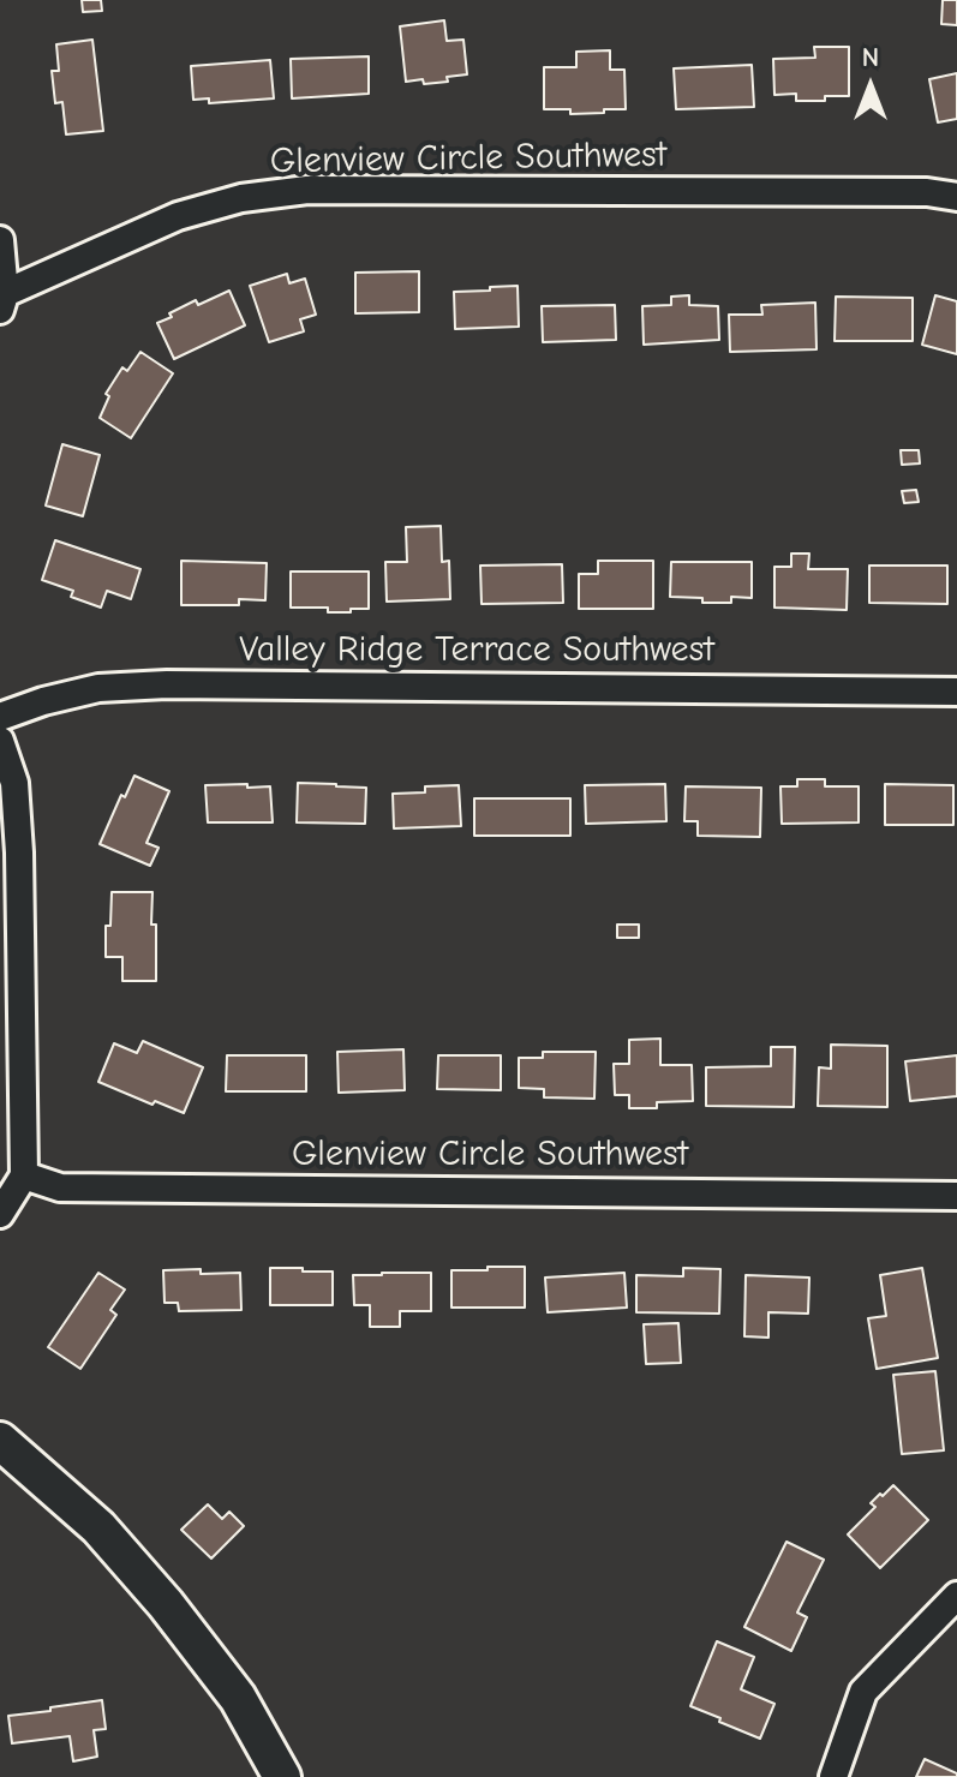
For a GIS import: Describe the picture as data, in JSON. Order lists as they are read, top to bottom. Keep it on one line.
{"streets":{"street":["Glenview Circle Southwest","Valley Ridge Terrace Southwest"]},"north":"top"}
